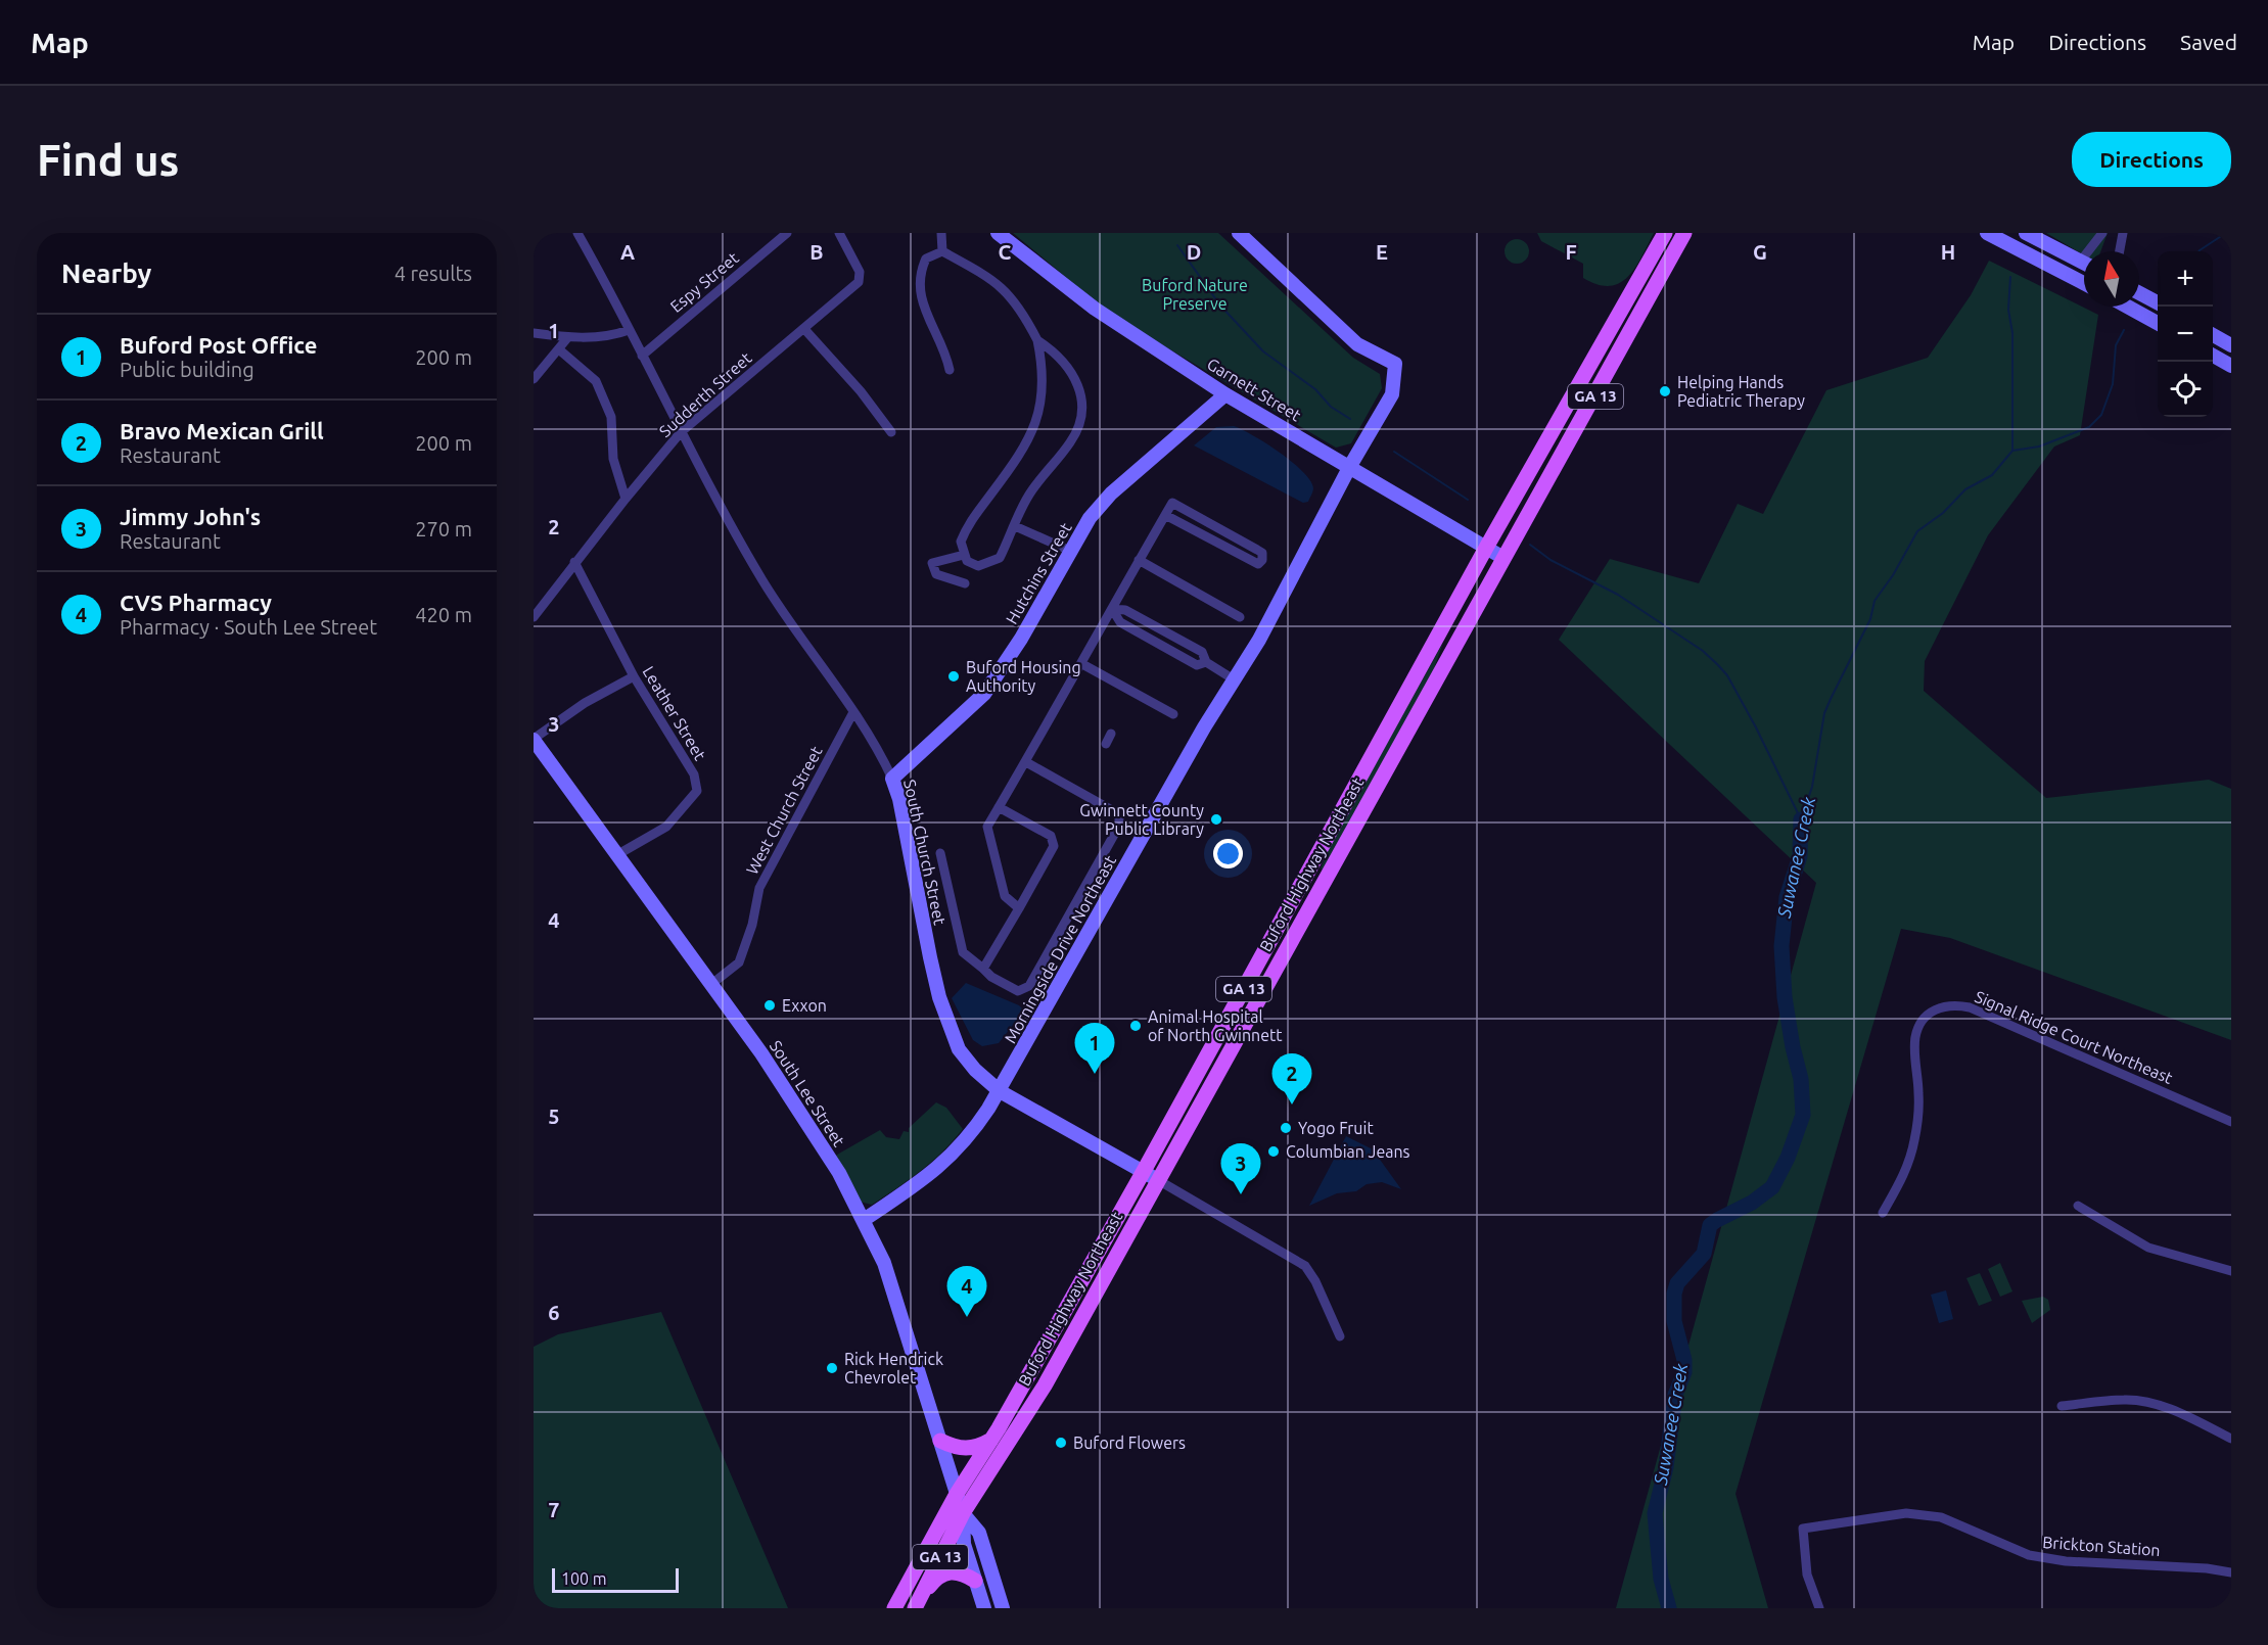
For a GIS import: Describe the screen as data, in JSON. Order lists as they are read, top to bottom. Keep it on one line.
{"streets":{"main road":["GA 13","Buford Highway Northeast"],"street":["Espy Street","Garnett Street","Sudderth Street","Hutchins Street","Leather Street","West Church Street","South Church Street","Morningside Drive Northeast","Signal Ridge Court Northeast","South Lee Street","Brickton Station"]},"crossings":[["Espy Street","South Church Street"],["Garnett Street","Hutchins Street"],["Garnett Street","Buford Highway Northeast"],["Garnett Street","Morningside Drive Northeast"],["Sudderth Street","Leather Street"],["Sudderth Street","South Church Street"],["GA 13","Buford Highway Northeast"],["GA 13","South Lee Street"],["Hutchins Street","South Church Street"],["Leather Street","South Lee Street"],["West Church Street","South Church Street"],["West Church Street","South Lee Street"],["South Church Street","Buford Highway Northeast"],["South Church Street","Morningside Drive Northeast"],["Buford Highway Northeast","South Lee Street"],["Morningside Drive Northeast","South Lee Street"]],"water":["Suwanee Creek"],"parks":["Buford Nature Preserve"],"places":["Helping Hands Pediatric Therapy","Buford Housing Authority","Gwinnett County Public Library","Exxon","Animal Hospital of North Gwinnett","Yogo Fruit","Columbian Jeans","Rick Hendrick Chevrolet","Buford Flowers"],"scale_bar":"100 m","north":"top","page":{"header":"Map","nav":["Map","Directions","Saved"],"buttons":"Directions","title":"Find us","heading":["Nearby","4 results"],"map_buttons":["+","−"],"list":[{"mark":"1","name":"Buford Post Office","note":"Public building","value":"200 m"},{"mark":"2","name":"Bravo Mexican Grill","note":"Restaurant","value":"200 m"},{"mark":"3","name":"Jimmy John's","note":"Restaurant","value":"270 m"},{"mark":"4","name":"CVS Pharmacy","note":"Pharmacy · South Lee Street","value":"420 m"}],"pins":["1","2","3","4"],"scale":"100 m"},"grid":{"columns":["A","B","C","D","E","F","G","H"],"rows":["1","2","3","4","5","6","7"]}}
